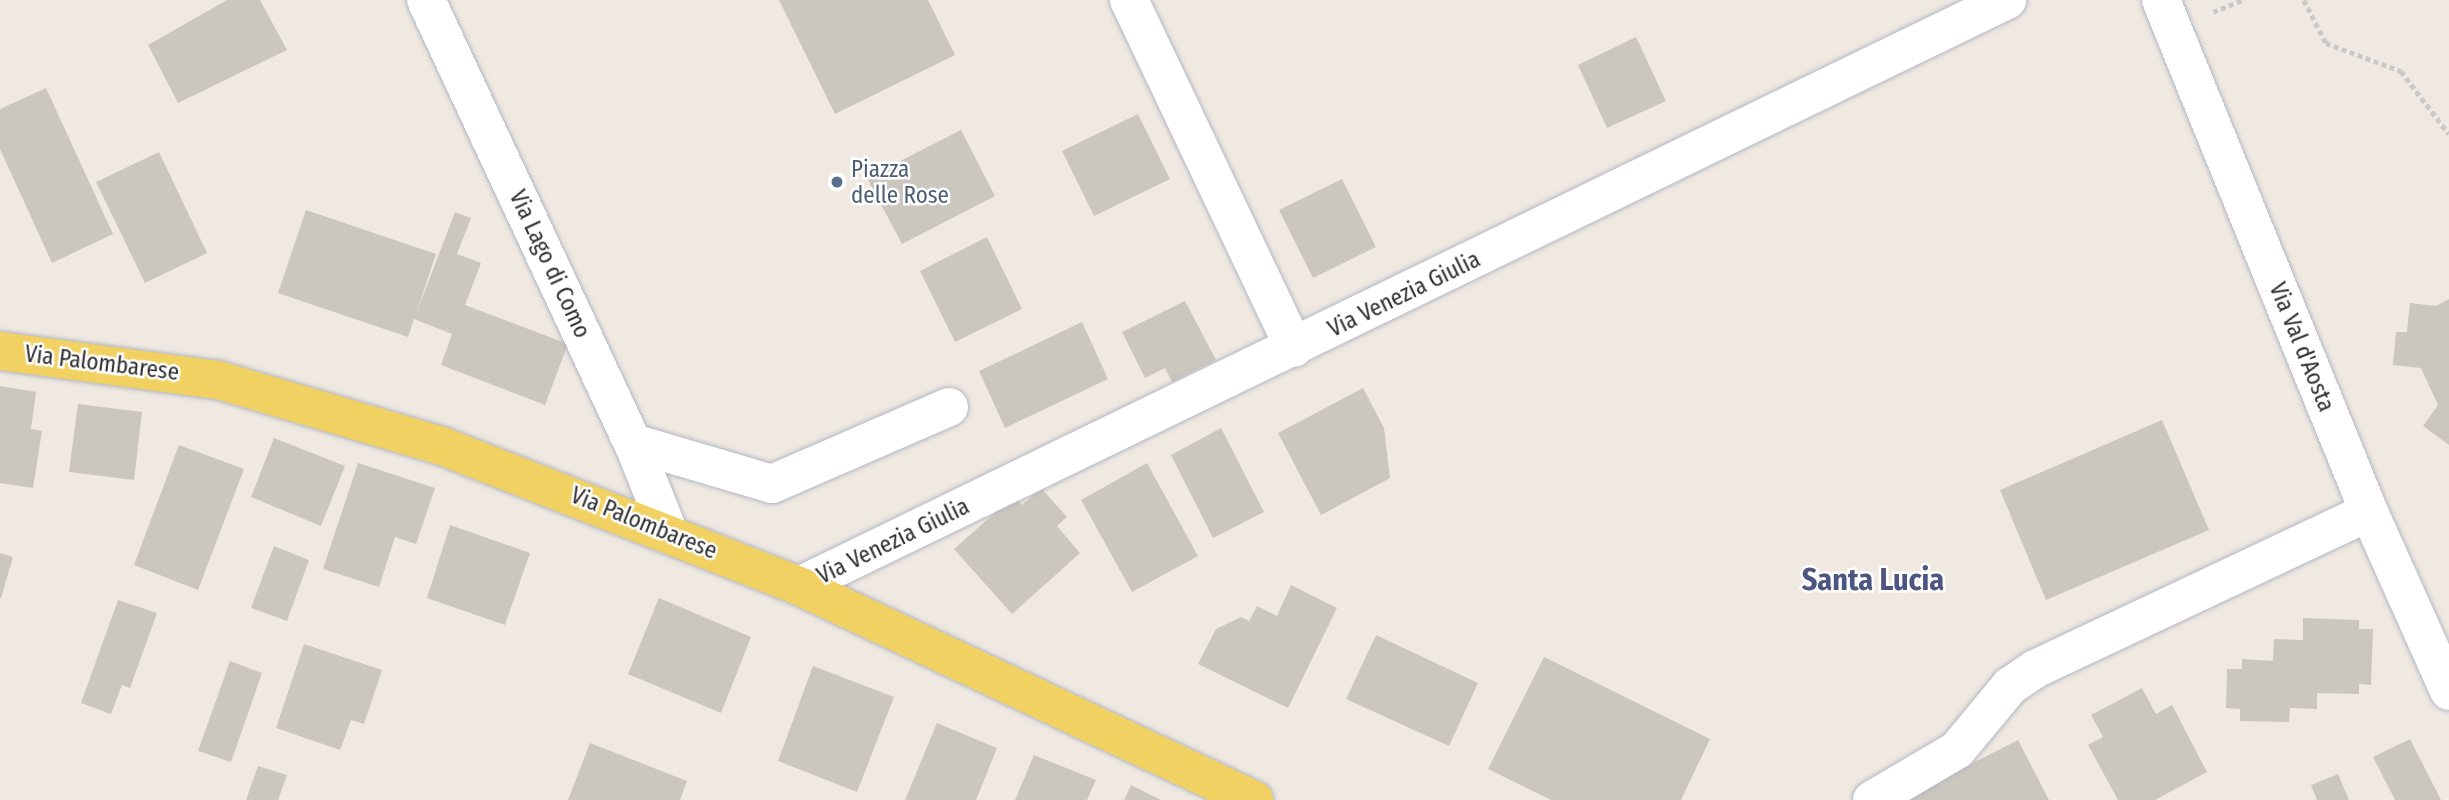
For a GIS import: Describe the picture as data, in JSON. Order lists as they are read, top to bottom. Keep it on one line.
{"streets":{"main road":["Via Palombarese"],"street":["Via Lago di Como","Via Venezia Giulia","Via Val d'Aosta"]},"crossings":[["Via Lago di Como","Via Palombarese"],["Via Venezia Giulia","Via Palombarese"]],"districts":["Santa Lucia"],"places":["Piazza delle Rose"]}
